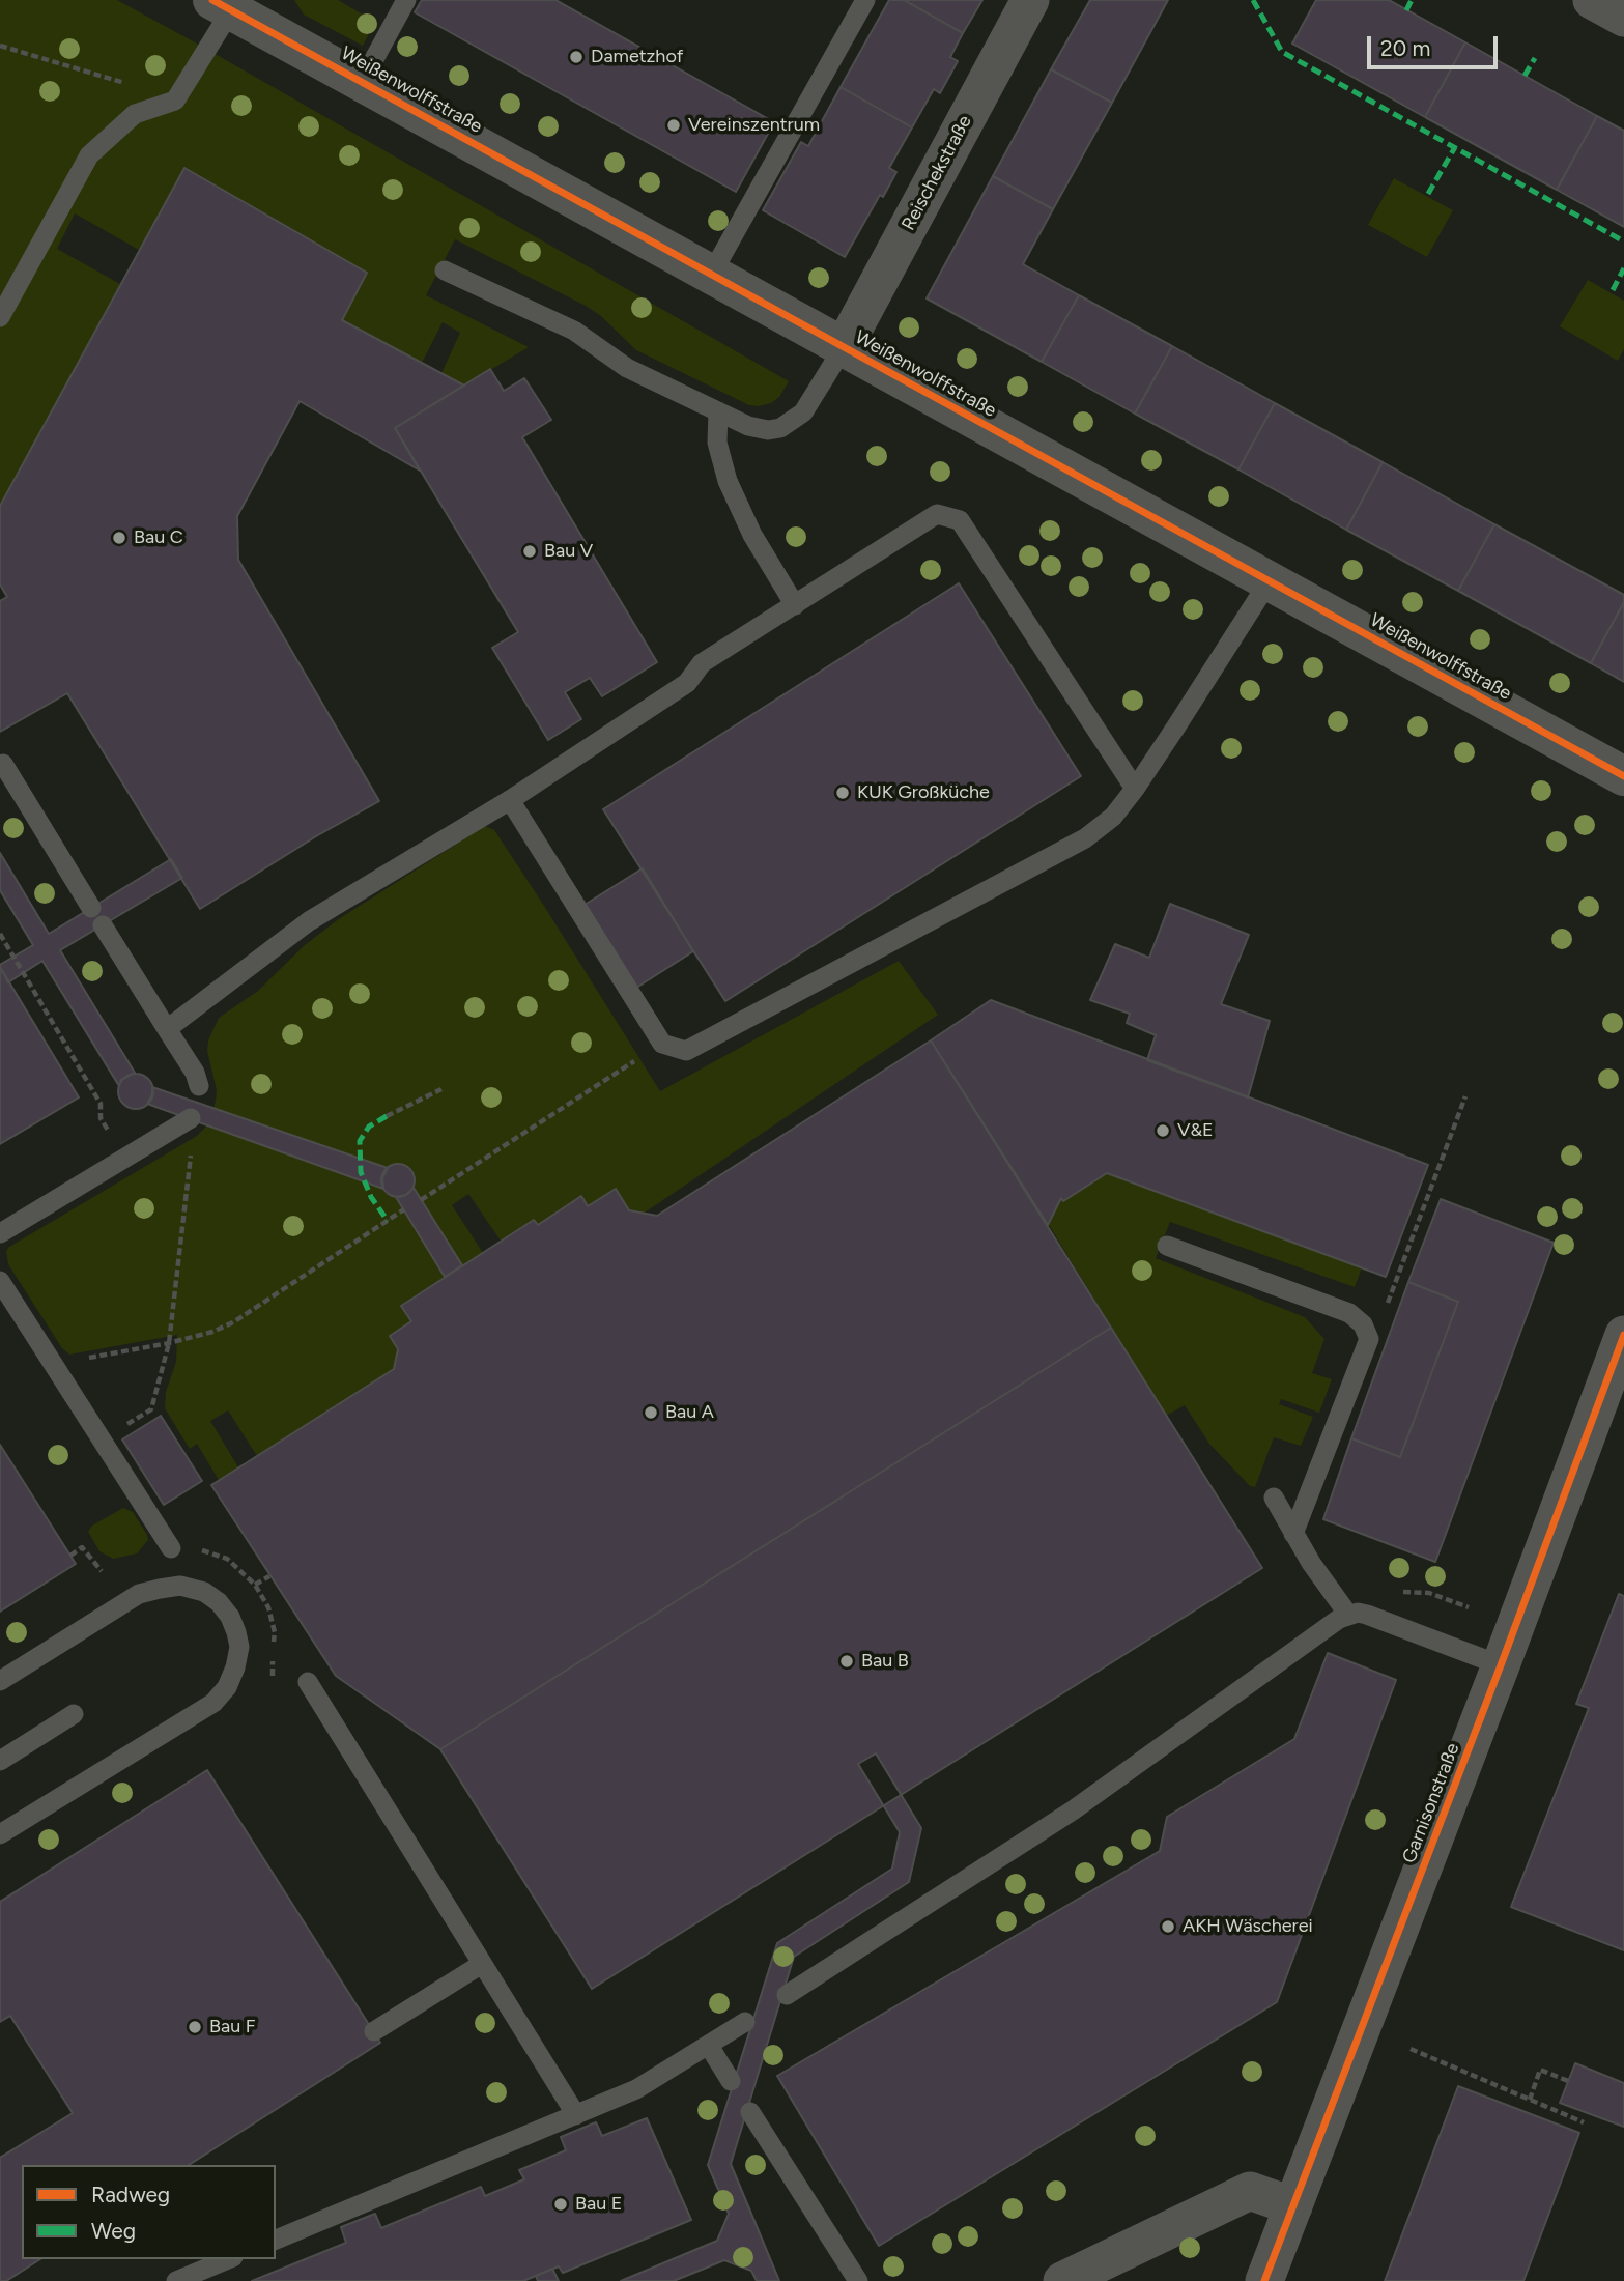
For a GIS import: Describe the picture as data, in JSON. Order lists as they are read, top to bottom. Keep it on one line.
{"streets":{"street":["Weißenwolffstraße","Reischekstraße","Garnisonstraße"]},"crossings":[["Weißenwolffstraße","Reischekstraße"]],"places":["Dametzhof","Vereinszentrum","Bau C","Bau V","KUK Großküche","V&E","Bau A","Bau B","AKH Wäscherei","Bau F","Bau E"],"legend":["Radweg","Weg"],"scale_bar":"20 m"}
